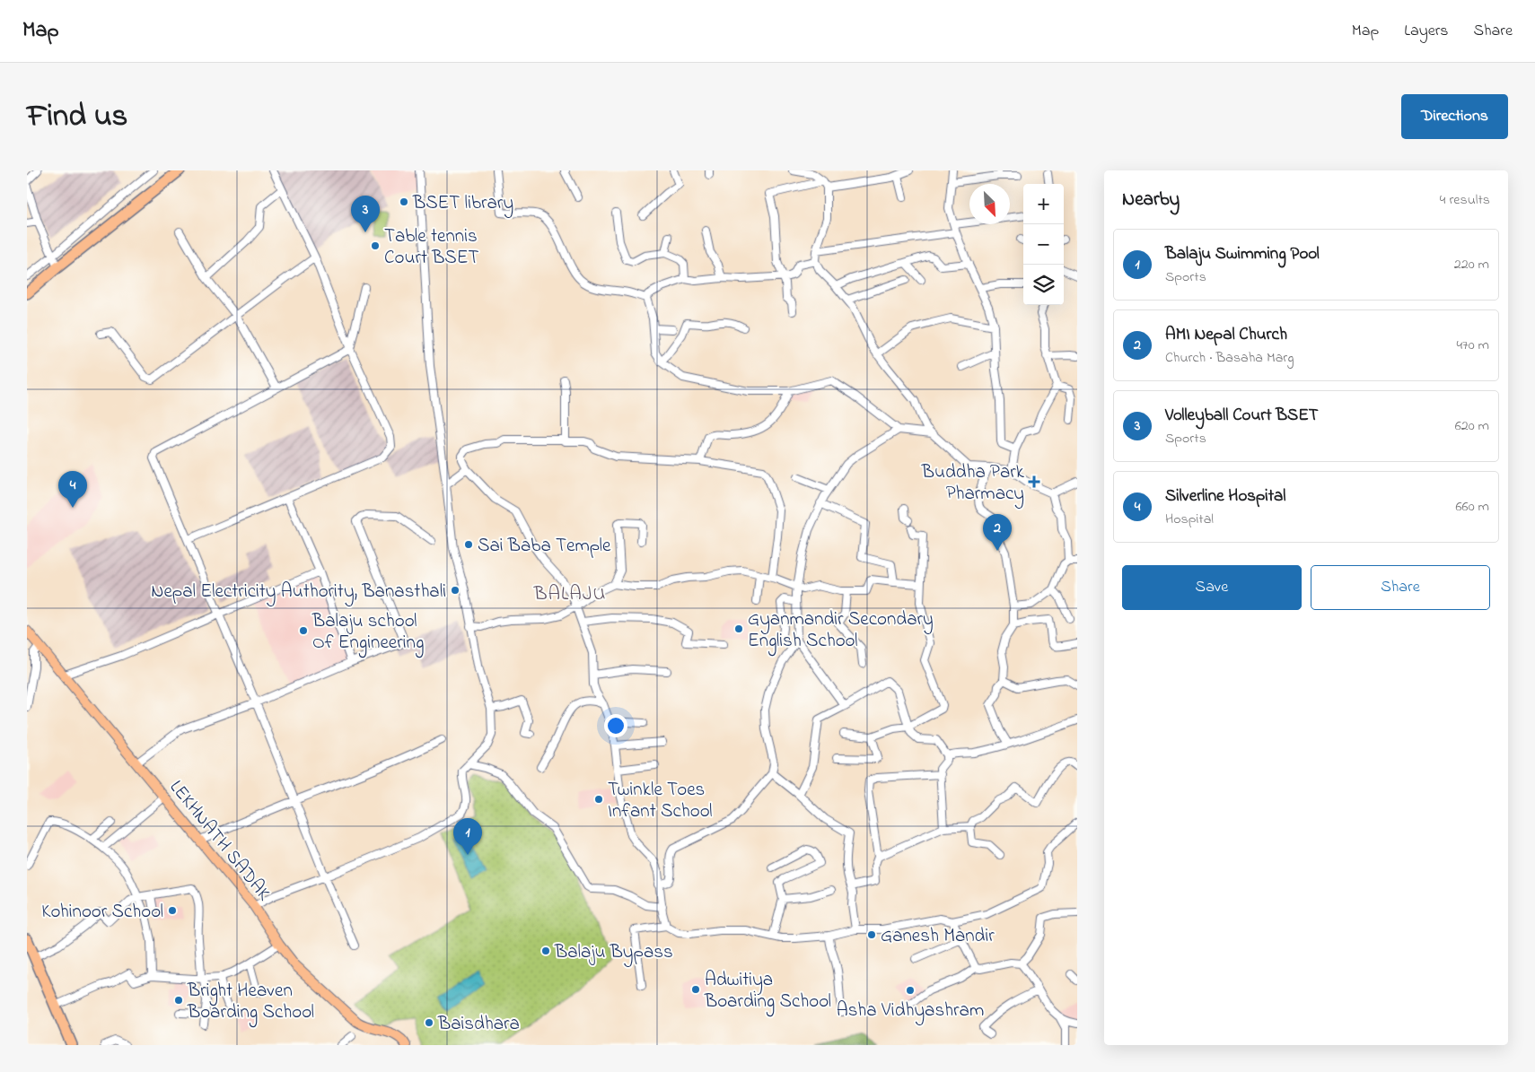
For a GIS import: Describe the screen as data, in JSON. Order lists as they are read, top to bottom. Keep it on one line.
{"streets":{"main road":["LEKHNATH SADAK"]},"districts":["BALAJU"],"places":{"other":["BSET library","Table tennis Court BSET","Sai Baba Temple","Nepal Electricity Authority, Banasthali","Gyanmandir Secondary English School","Balaju school Of Engineering","Twinkle Toes Infant School","Kohinoor School","Ganesh Mandir","Balaju Bypass","Adwitiya Boarding School","Asha Vidhyashram","Bright Heaven Boarding School","Baisdhara"],"health":["Buddha Park Pharmacy"]},"north":"bottom right","page":{"header":"Map","nav":["Map","Layers","Share"],"title":"Find us","buttons":["Directions",["Save","Share"]],"heading":["Nearby","4 results"],"map_buttons":["+","−"],"pins":["3","4","2","1"],"list":[{"mark":"1","name":"Balaju Swimming Pool","note":"Sports","value":"220 m"},{"mark":"2","name":"AMI Nepal Church","note":"Church · Basaha Marg","value":"470 m"},{"mark":"3","name":"Volleyball Court BSET","note":"Sports","value":"620 m"},{"mark":"4","name":"Silverline Hospital","note":"Hospital","value":"660 m"}]}}
